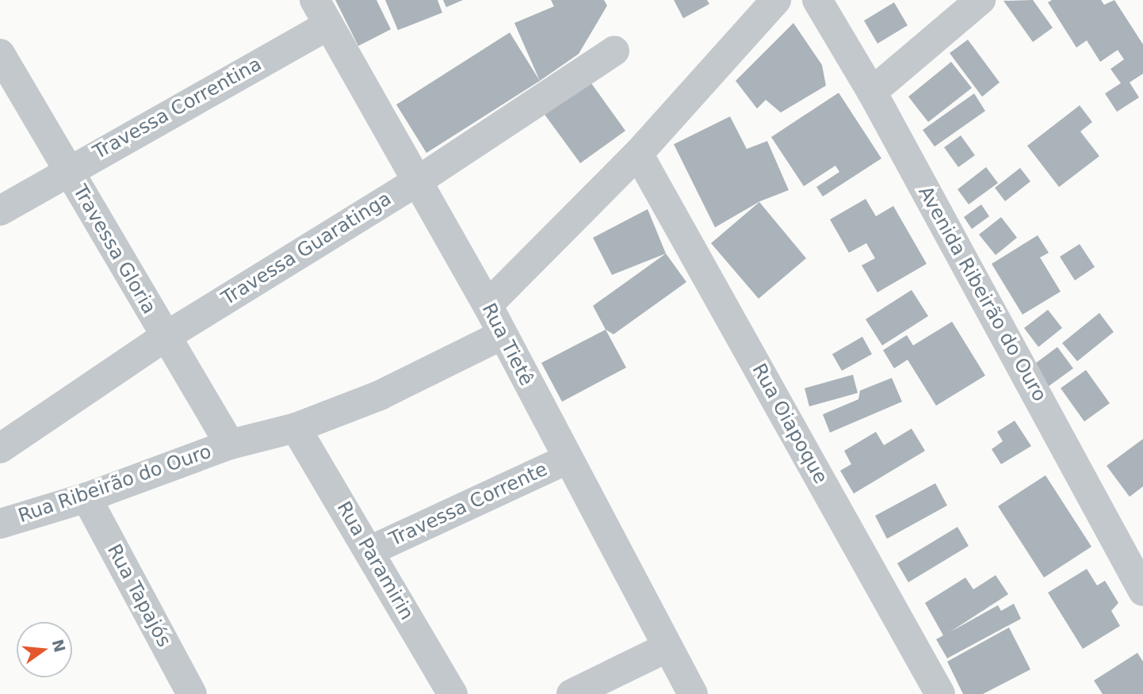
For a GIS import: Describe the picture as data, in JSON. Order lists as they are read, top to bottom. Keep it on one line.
{"streets":{"street":["Travessa Correntina","Travessa Guaratinga","Travessa Gloria","Avenida Ribeirão do Ouro","Rua Tietê","Rua Oiapoque","Rua Ribeirão do Ouro","Travessa Corrente","Rua Paramirin","Rua Tapajós"]},"crossings":[["Travessa Correntina","Travessa Gloria"],["Travessa Correntina","Rua Tietê"],["Travessa Guaratinga","Travessa Gloria"],["Travessa Guaratinga","Rua Tietê"],["Travessa Gloria","Rua Ribeirão do Ouro"],["Rua Tietê","Travessa Corrente"],["Rua Ribeirão do Ouro","Rua Tapajós"],["Travessa Corrente","Rua Paramirin"]],"north":"right"}
